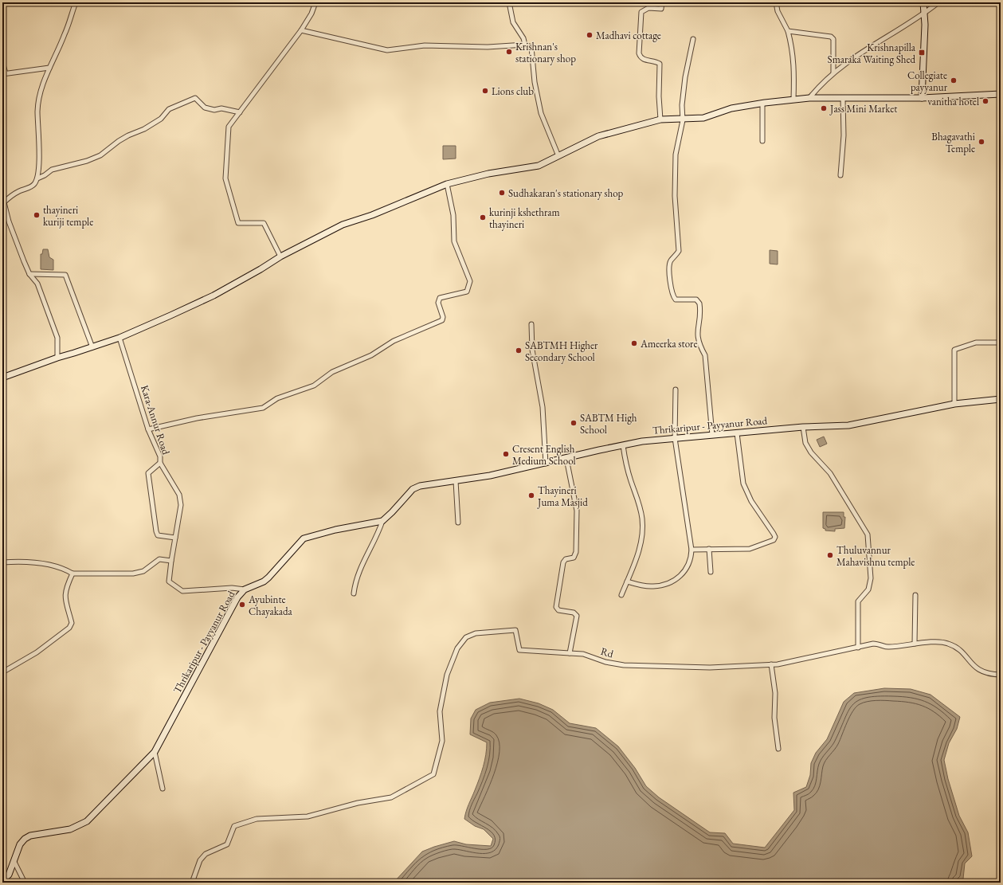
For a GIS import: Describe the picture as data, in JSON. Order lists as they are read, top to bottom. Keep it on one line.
{"streets":{"main road":["Thrikaripur - Payyanur Road"],"street":["Kara-Annur Road","Rd"]},"places":{"other":["Madhavi cottage","Krishnan's stationary shop","Collegiate payyanur","Lions club","vanitha hotel","Jass Mini Market","Bhagavathi Temple","Sudhakaran's stationary shop","thayineri kuriji temple","kurinji kshethram thayineri","Ameerka store","SABTMH Higher Secondary School","SABTM High School","Cresent English Medium School","Thayineri Juma Masjid","Thuluvannur Mahavishnu temple","Ayubinte Chayakada"],"transit":["Krishnapilla Smaraka Waiting Shed"]}}
